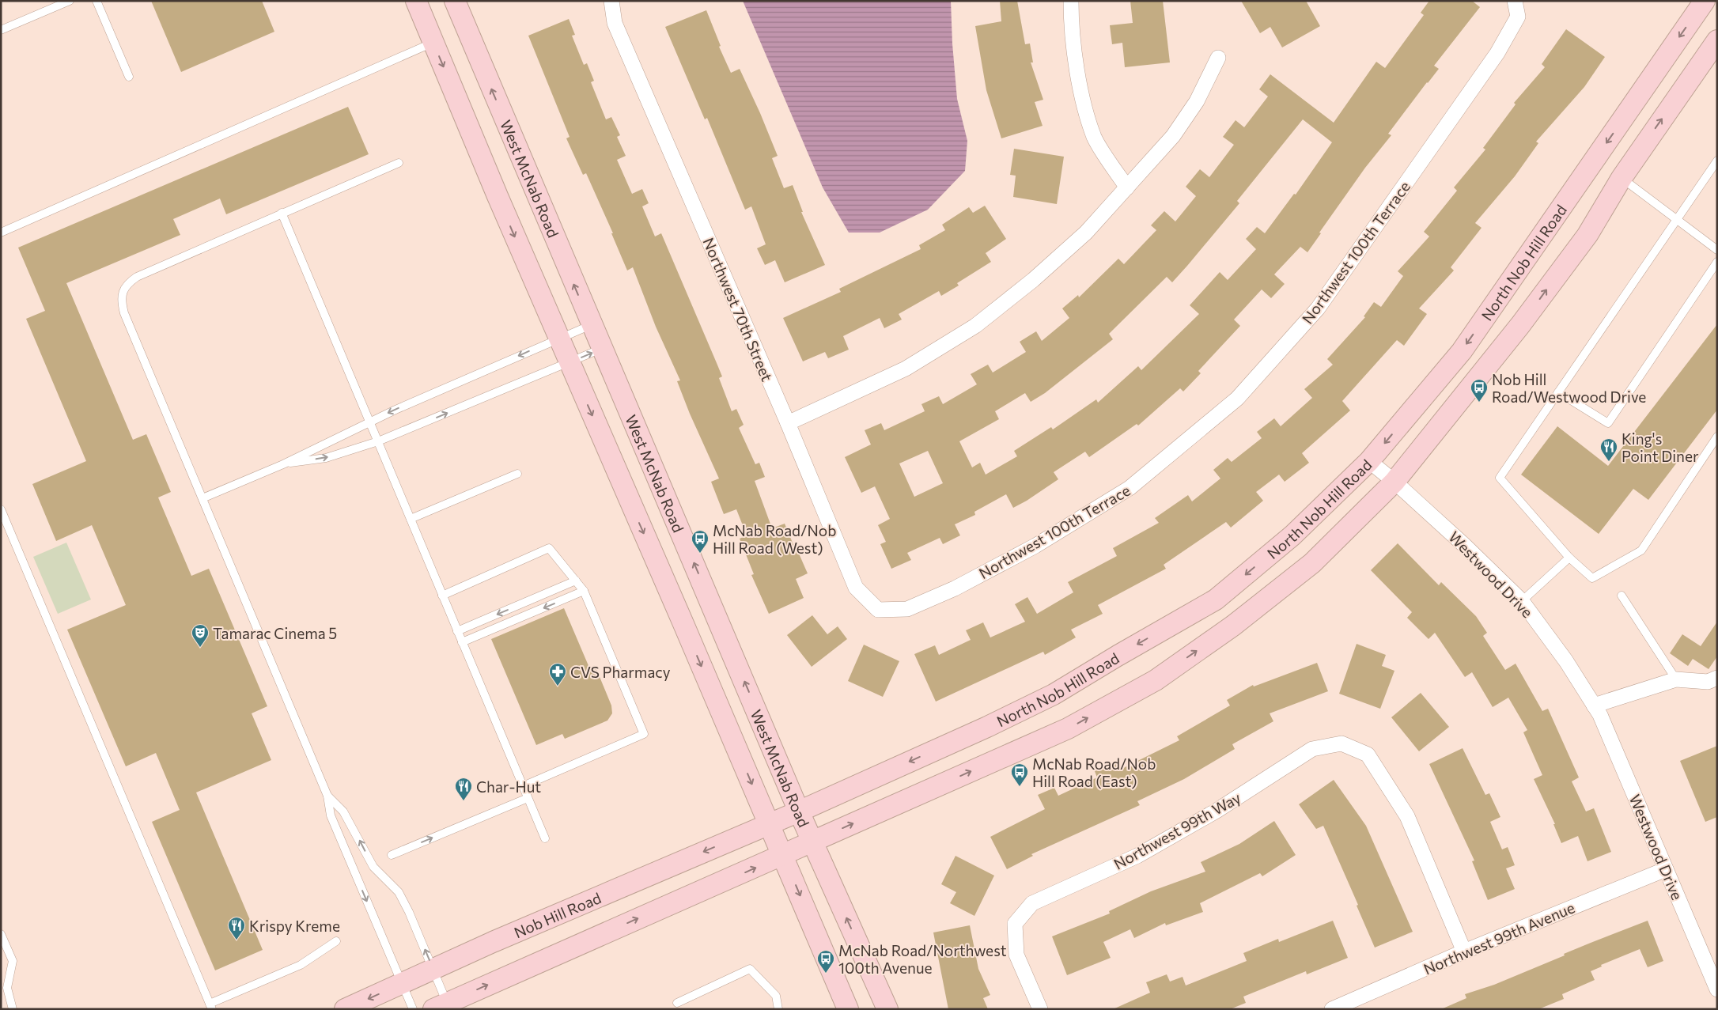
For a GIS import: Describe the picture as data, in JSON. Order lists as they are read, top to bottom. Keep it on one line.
{"streets":{"main road":["West McNab Road","North Nob Hill Road","Nob Hill Road"],"street":["Northwest 100th Terrace","Northwest 70th Street","Westwood Drive","Northwest 99th Way","Northwest 99th Avenue"]},"crossings":[["West McNab Road","North Nob Hill Road"],["Northwest 100th Terrace","Northwest 70th Street"],["North Nob Hill Road","Westwood Drive"],["North Nob Hill Road","Nob Hill Road"],["Westwood Drive","Northwest 99th Avenue"],["Northwest 99th Way","Northwest 99th Avenue"]],"places":{"bus stop":["Nob Hill Road/Westwood Drive","McNab Road/Nob Hill Road (West)","McNab Road/Nob Hill Road (East)","McNab Road/Northwest 100th Avenue"],"restaurant":["King's Point Diner","Char-Hut","Krispy Kreme"],"theatre":["Tamarac Cinema 5"],"pharmacy":["CVS Pharmacy"]}}
